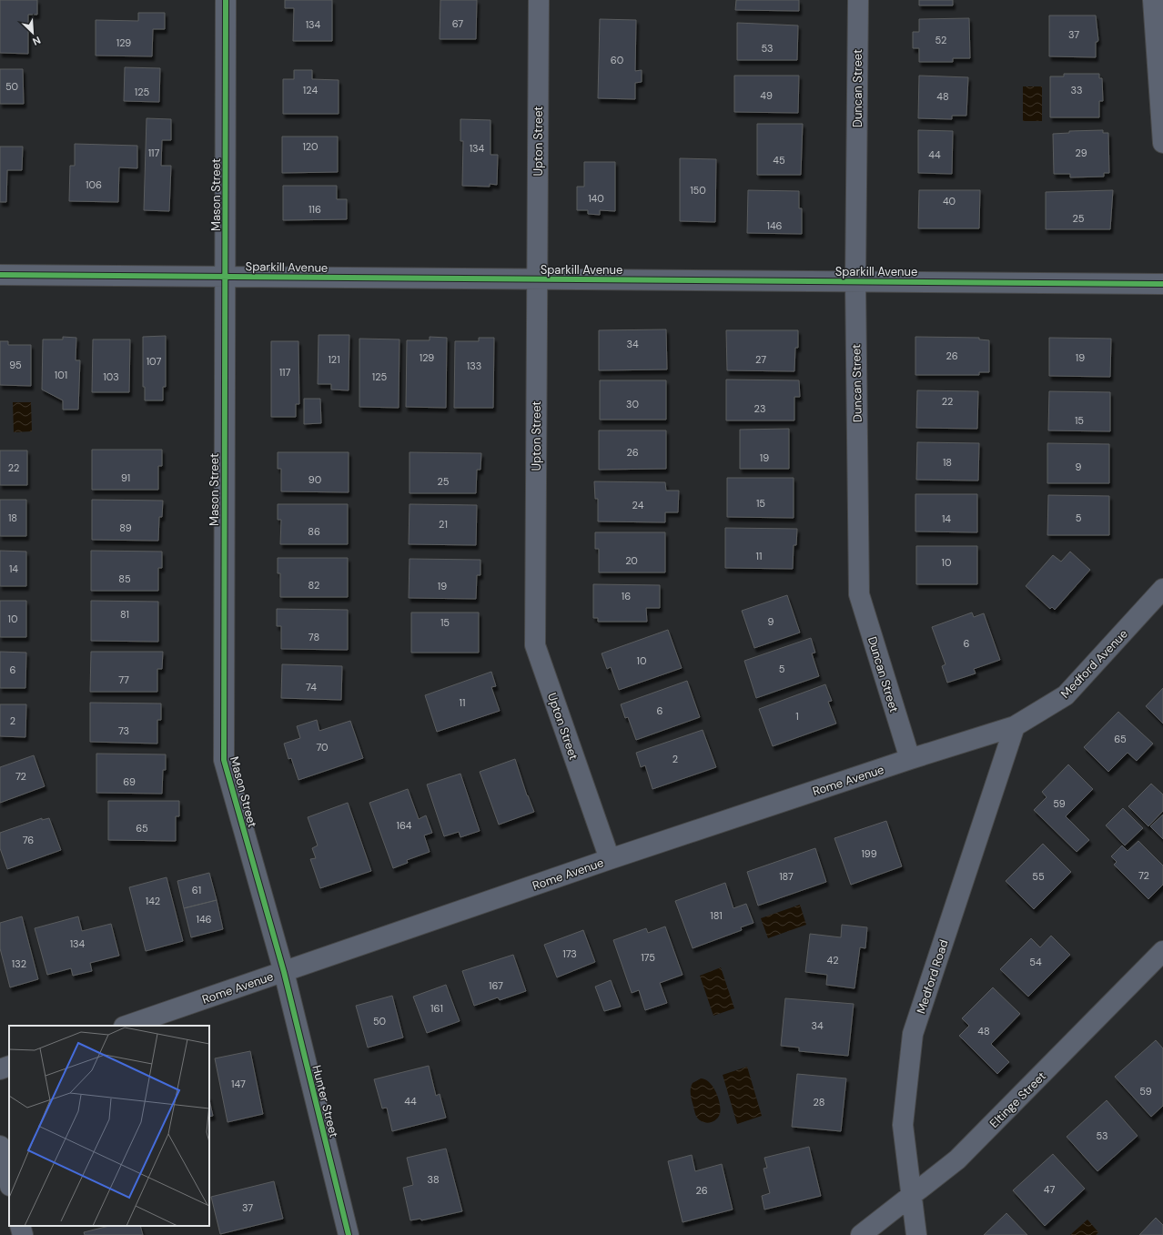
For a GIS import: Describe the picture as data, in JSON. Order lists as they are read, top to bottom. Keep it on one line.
{"streets":{"street":["Duncan Street","Upton Street","Mason Street","Sparkill Avenue","Medford Avenue","Rome Avenue","Medford Road","Eltinge Street","Hunter Street"]},"crossings":[["Duncan Street","Sparkill Avenue"],["Duncan Street","Rome Avenue"],["Upton Street","Sparkill Avenue"],["Upton Street","Rome Avenue"],["Mason Street","Sparkill Avenue"],["Mason Street","Rome Avenue"],["Mason Street","Hunter Street"],["Medford Avenue","Rome Avenue"],["Medford Avenue","Medford Road"],["Rome Avenue","Medford Road"],["Rome Avenue","Hunter Street"],["Medford Road","Eltinge Street"]],"house_numbers":["67","134","37","52","129","53","60","50","124","33","125","49","48","120","134","117","29","44","45","106","150","140","40","116","25","146","34","26","129","19","121","27","107","95","133","117","101","103","125","22","30","23","15","26","19","18","9","22","91","90","25","15","24","18","5","14","21","89","86","11","20","10","14","85","82","19","16","81","10","9","15","78","6","10","5","6","77","74","11","6","1","2","73","65","70","2","72","69","59","164","65","76","199","72","187","55","61","142","181","146","134","173","175","42","54","132","167","161","50","34","48","147","59","44","28","53","38","47","26","37"],"north":"bottom right"}
